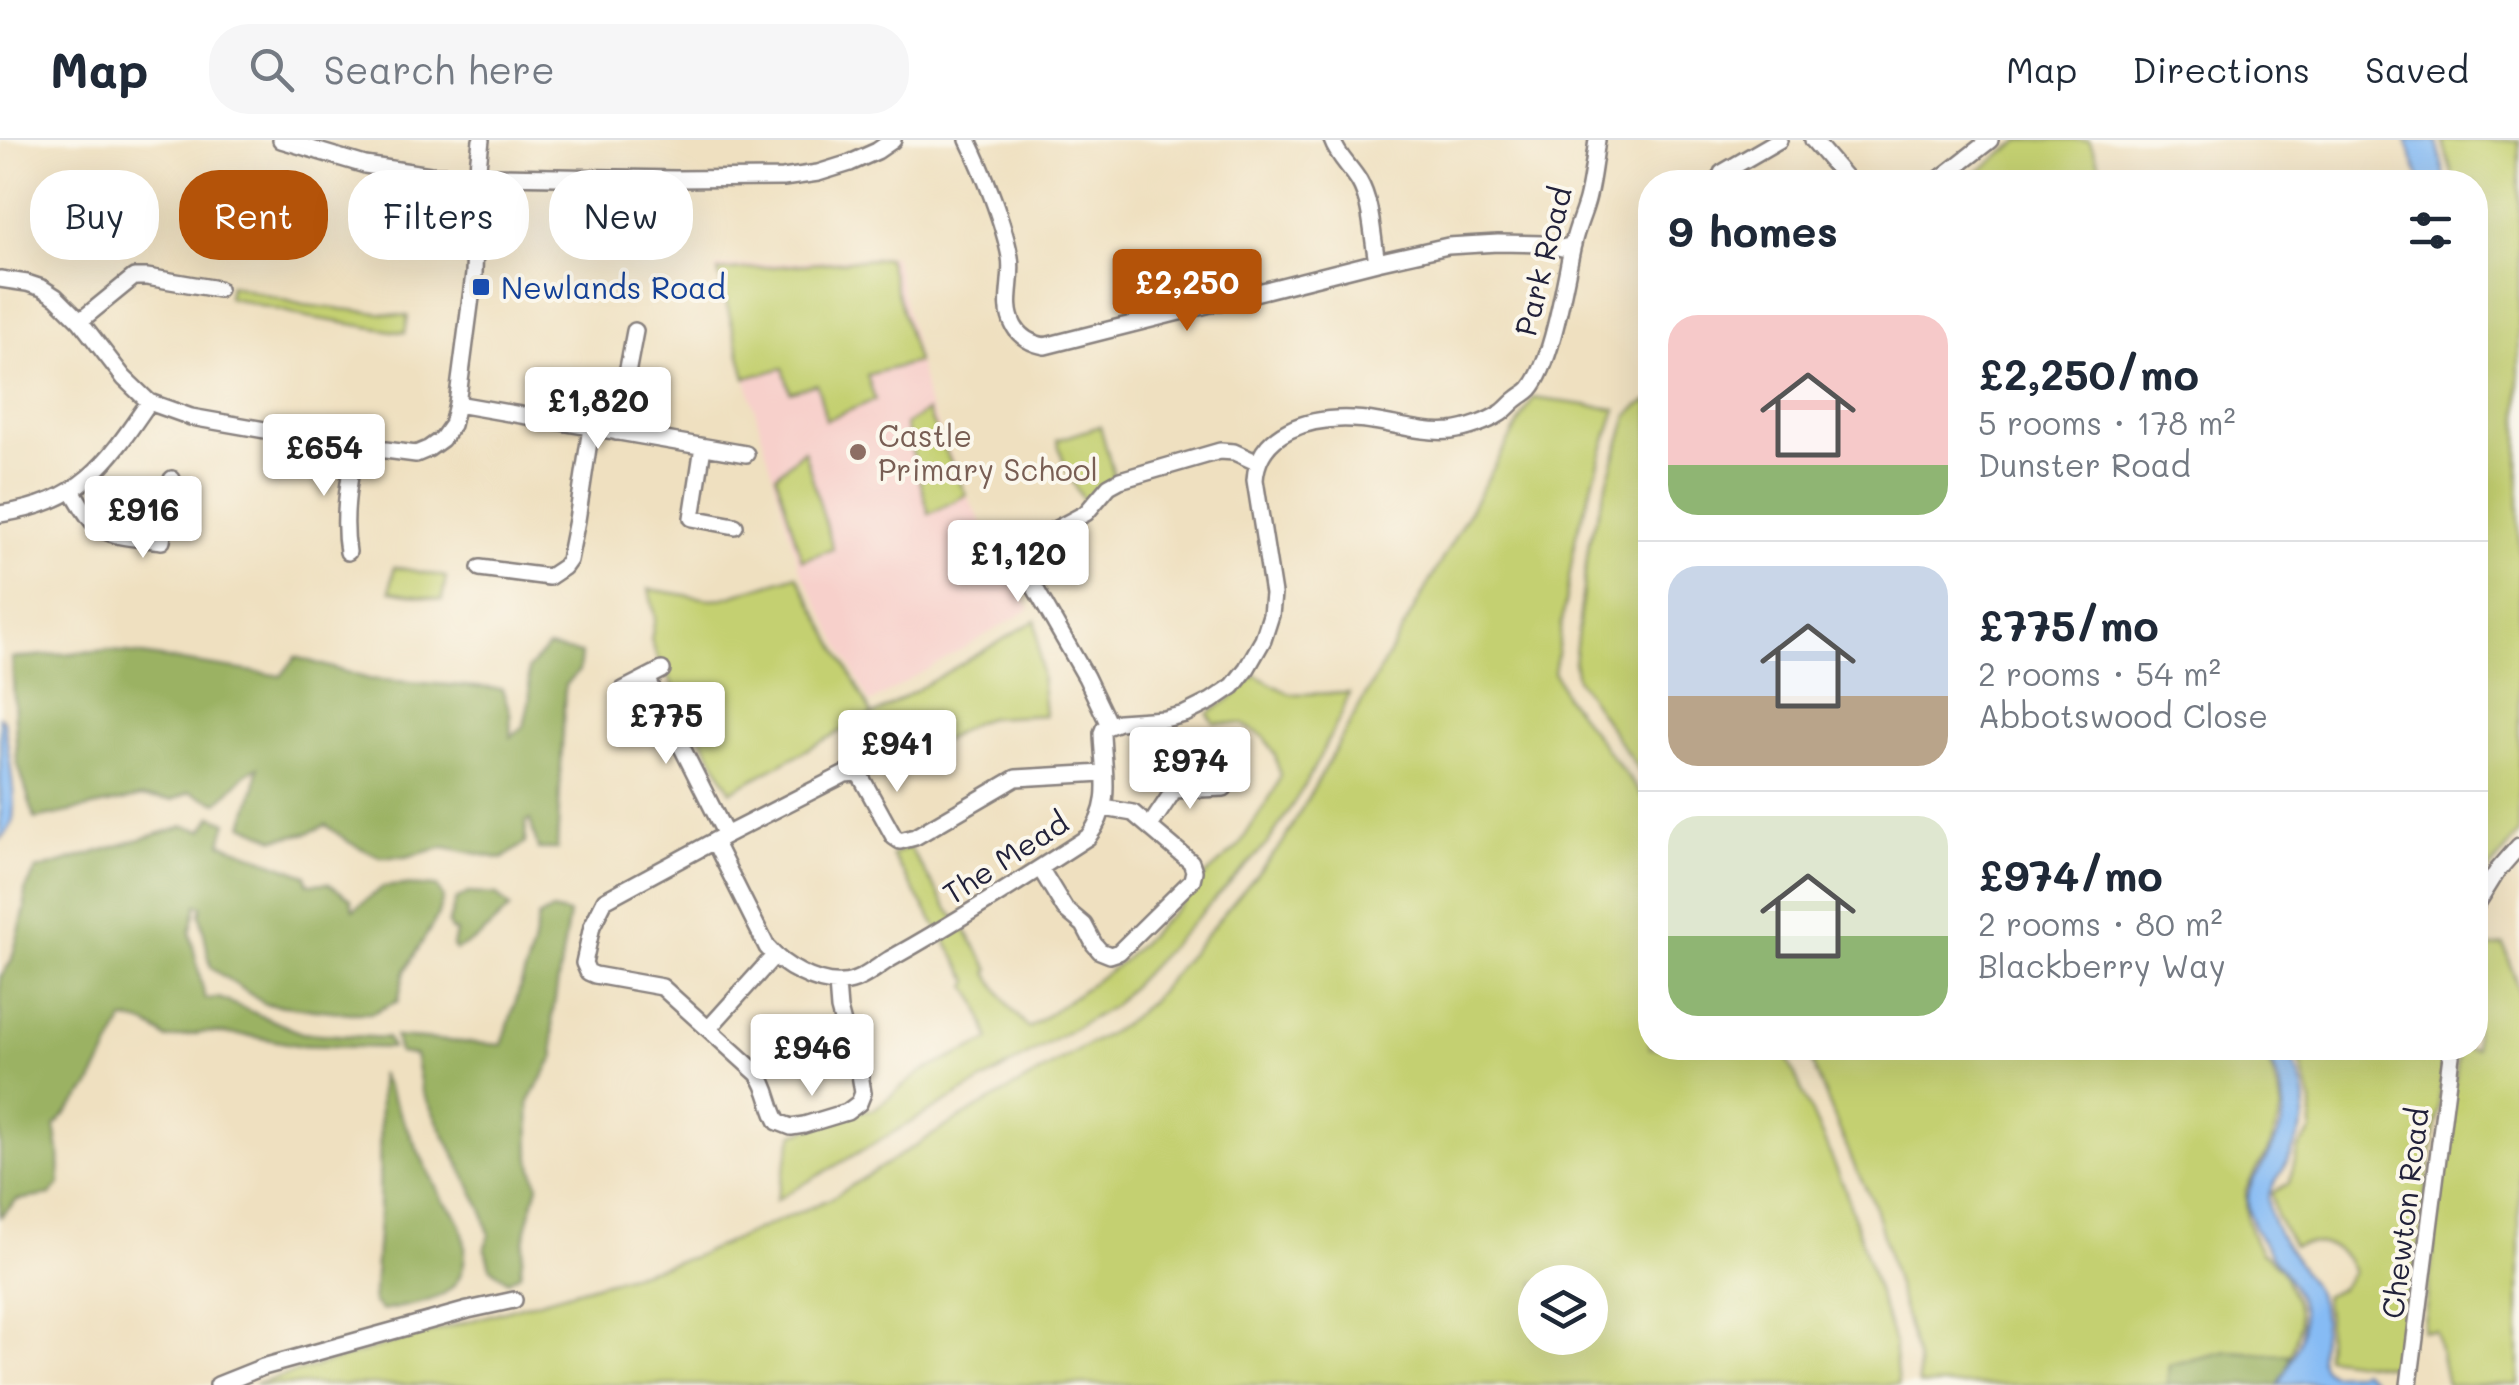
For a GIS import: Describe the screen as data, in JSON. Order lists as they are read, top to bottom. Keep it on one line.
{"streets":{"street":["Park Road","The Mead","Chewton Road"]},"crossings":[["Park Road","The Mead"]],"places":{"transit":["Newlands Road"],"other":["Castle Primary School"]},"page":{"header":"Map","search":"Search here","nav":["Map","Directions","Saved"],"chip":["Buy","Rent","Filters","New"],"heading":"9 homes","price":["£2,250","£1,820","£654","£916","£1,120","£775","£941","£974","£946"],"list":[{"name":"£2,250/mo","note":"5 rooms · 178 m² · Dunster Road"},{"name":"£775/mo","note":"2 rooms · 54 m² · Abbotswood Close"},{"name":"£974/mo","note":"2 rooms · 80 m² · Blackberry Way"}]}}
